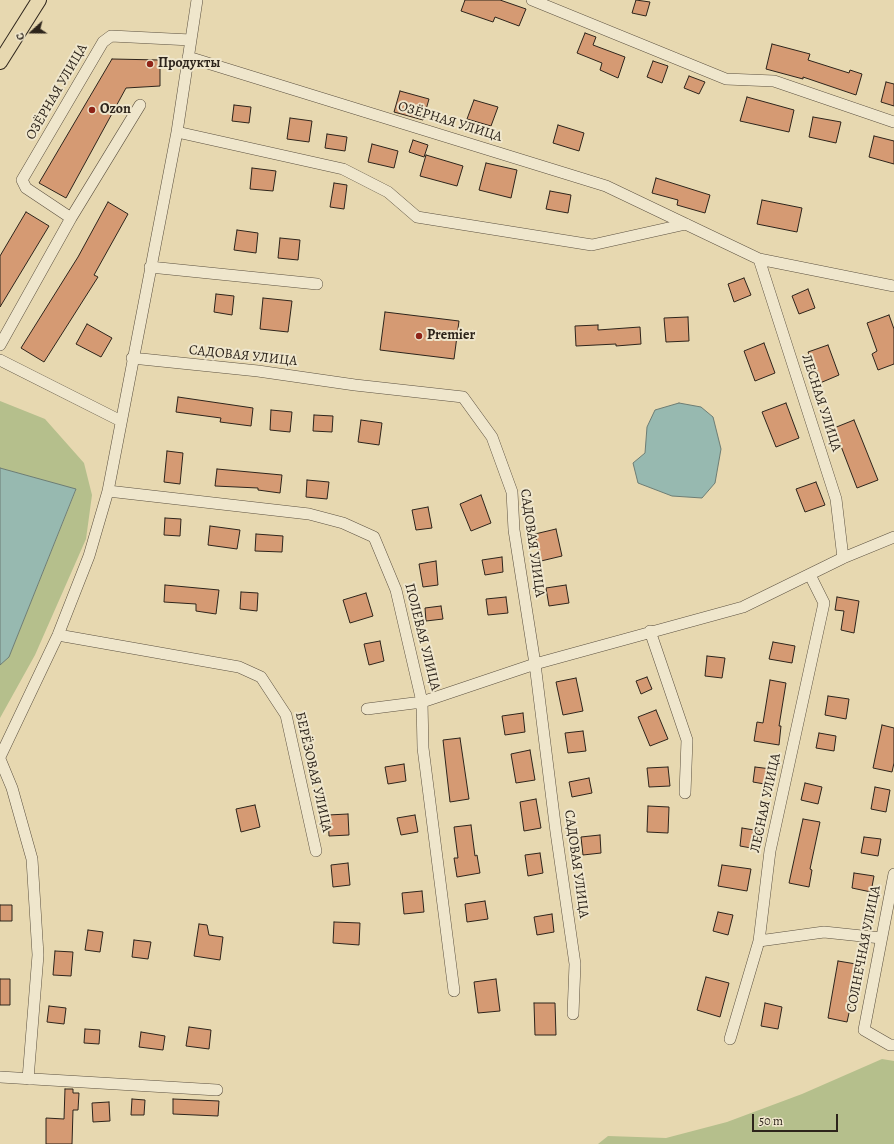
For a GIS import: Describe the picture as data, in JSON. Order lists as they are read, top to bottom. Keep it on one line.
{"streets":{"street":["ОЗЁРНАЯ УЛИЦА","САДОВАЯ УЛИЦА","ЛЕСНАЯ УЛИЦА","ПОЛЕВАЯ УЛИЦА","БЕРЁЗОВАЯ УЛИЦА","СОЛНЕЧНАЯ УЛИЦА"]},"crossings":[["ОЗЁРНАЯ УЛИЦА","ЛЕСНАЯ УЛИЦА"]],"places":["Продукты","Ozon","Premier"],"scale_bar":"50 m","north":"left"}
